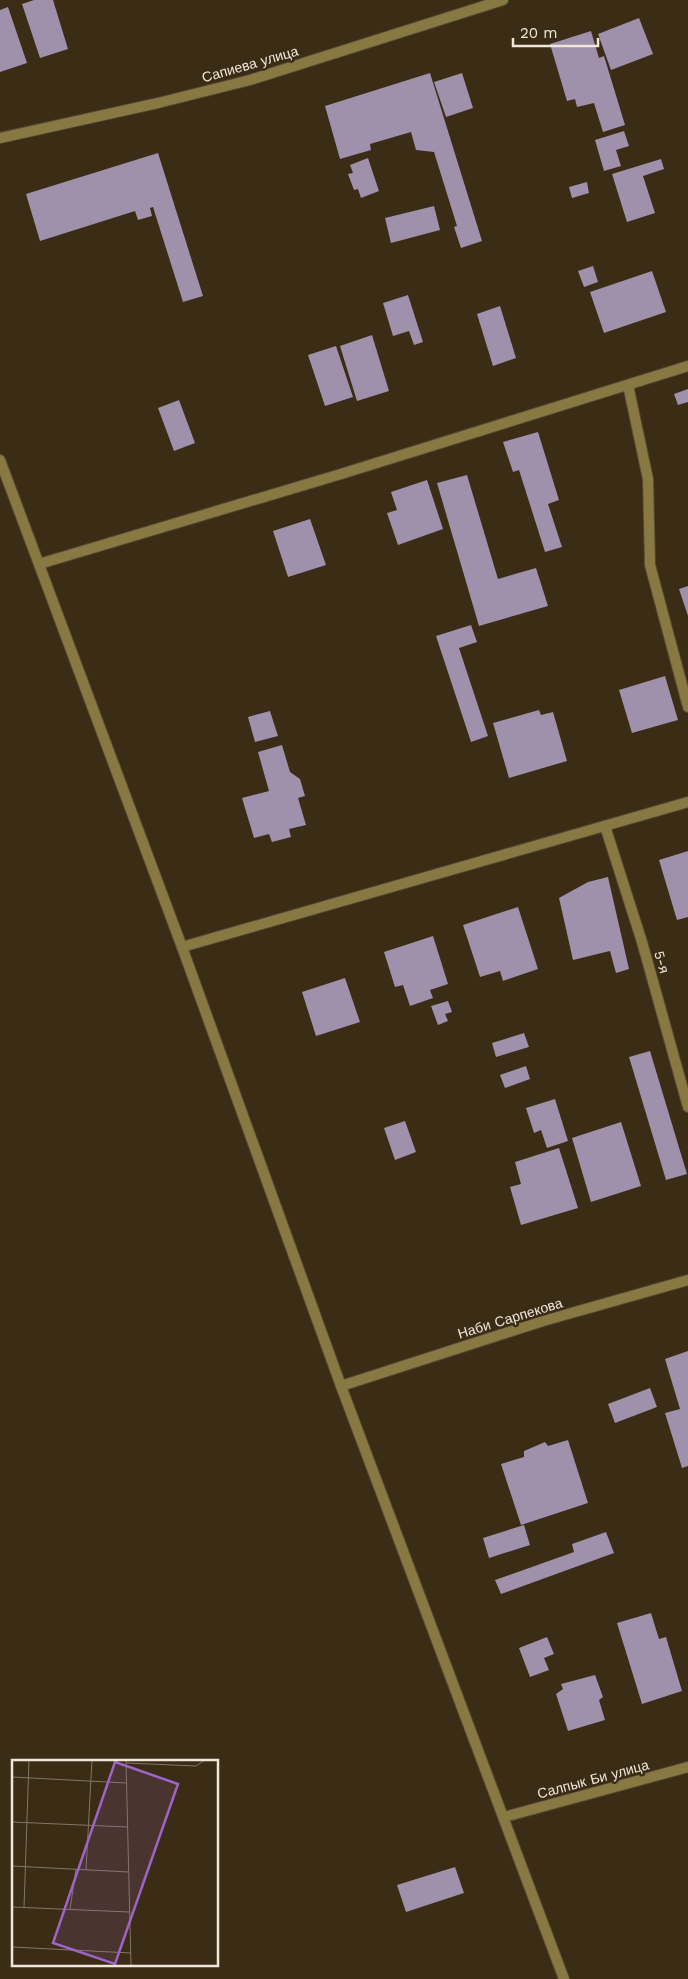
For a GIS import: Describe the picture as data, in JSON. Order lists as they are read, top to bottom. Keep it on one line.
{"streets":{"street":["Сапиева улица","5-я","Наби Сарпекова","Салпык Би улица"]},"scale_bar":"20 m"}
